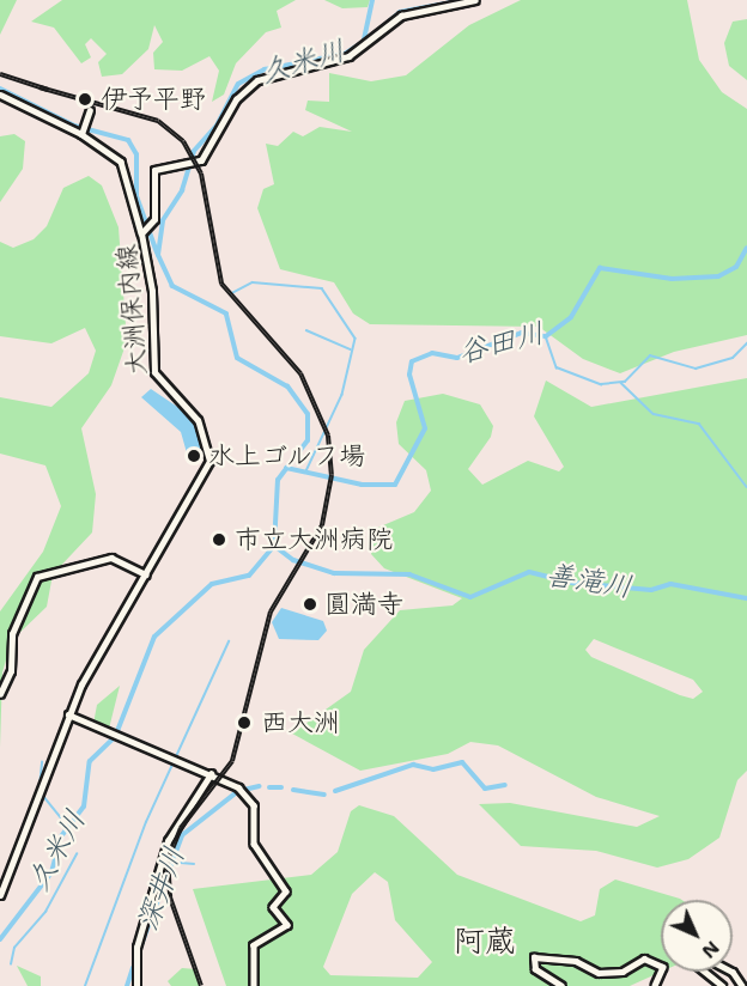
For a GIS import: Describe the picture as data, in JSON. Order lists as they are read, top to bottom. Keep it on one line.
{"streets":{"main road":["大洲保内線"]},"districts":["阿蔵"],"water":["久米川","谷田川","善滝川","深井川"],"places":["伊予平野","水上ゴルフ場","市立大洲病院","圓満寺","西大洲"],"north":"bottom right"}
